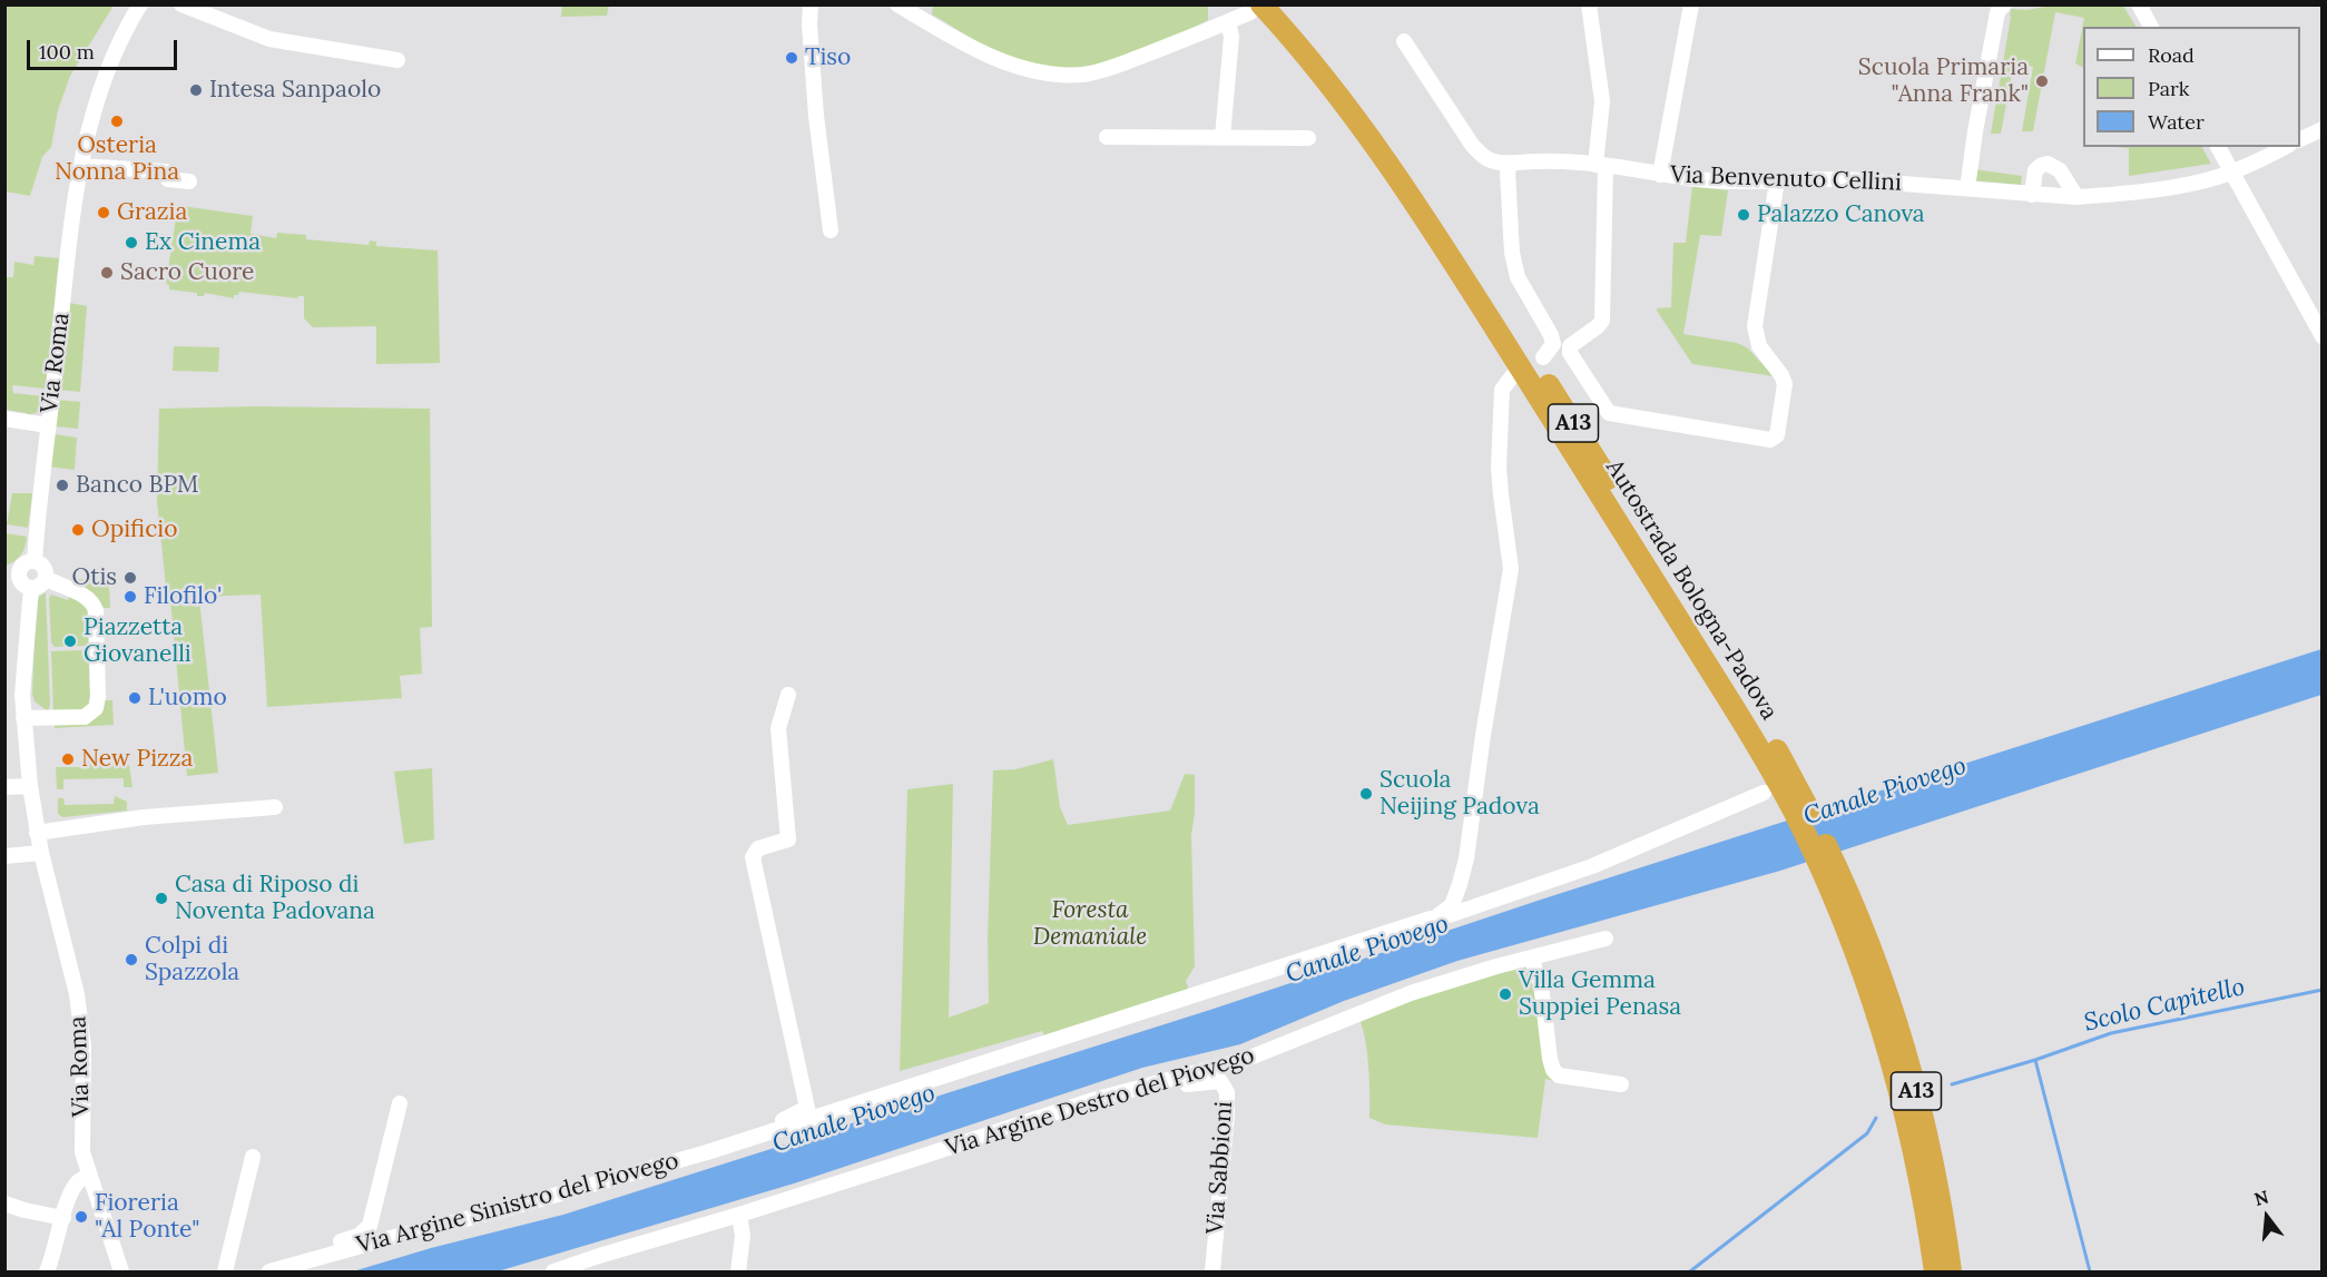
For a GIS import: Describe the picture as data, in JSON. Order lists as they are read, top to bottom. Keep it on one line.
{"streets":{"highway":["A13","Autostrada Bologna-Padova"],"street":["Via Benvenuto Cellini","Via Roma","Via Argine Destro del Piovego","Via Sabbioni","Via Argine Sinistro del Piovego"]},"crossings":[["Via Argine Destro del Piovego","Via Sabbioni"]],"water":["Canale Piovego","Scolo Capitello"],"parks":["Foresta Demaniale"],"places":["Tiso","Scuola Primaria \"Anna Frank\"","Intesa Sanpaolo","Osteria Nonna Pina","Grazia","Palazzo Canova","Ex Cinema","Sacro Cuore","Banco BPM","Opificio","Otis","Filofilo'","Piazzetta Giovanelli","L'uomo","New Pizza","Scuola Neijing Padova","Casa di Riposo di Noventa Padovana","Colpi di Spazzola","Villa Gemma Suppiei Penasa","Fioreria \"Al Ponte\""],"legend":["Road","Park","Water"],"scale_bar":"100 m","north":"top"}
